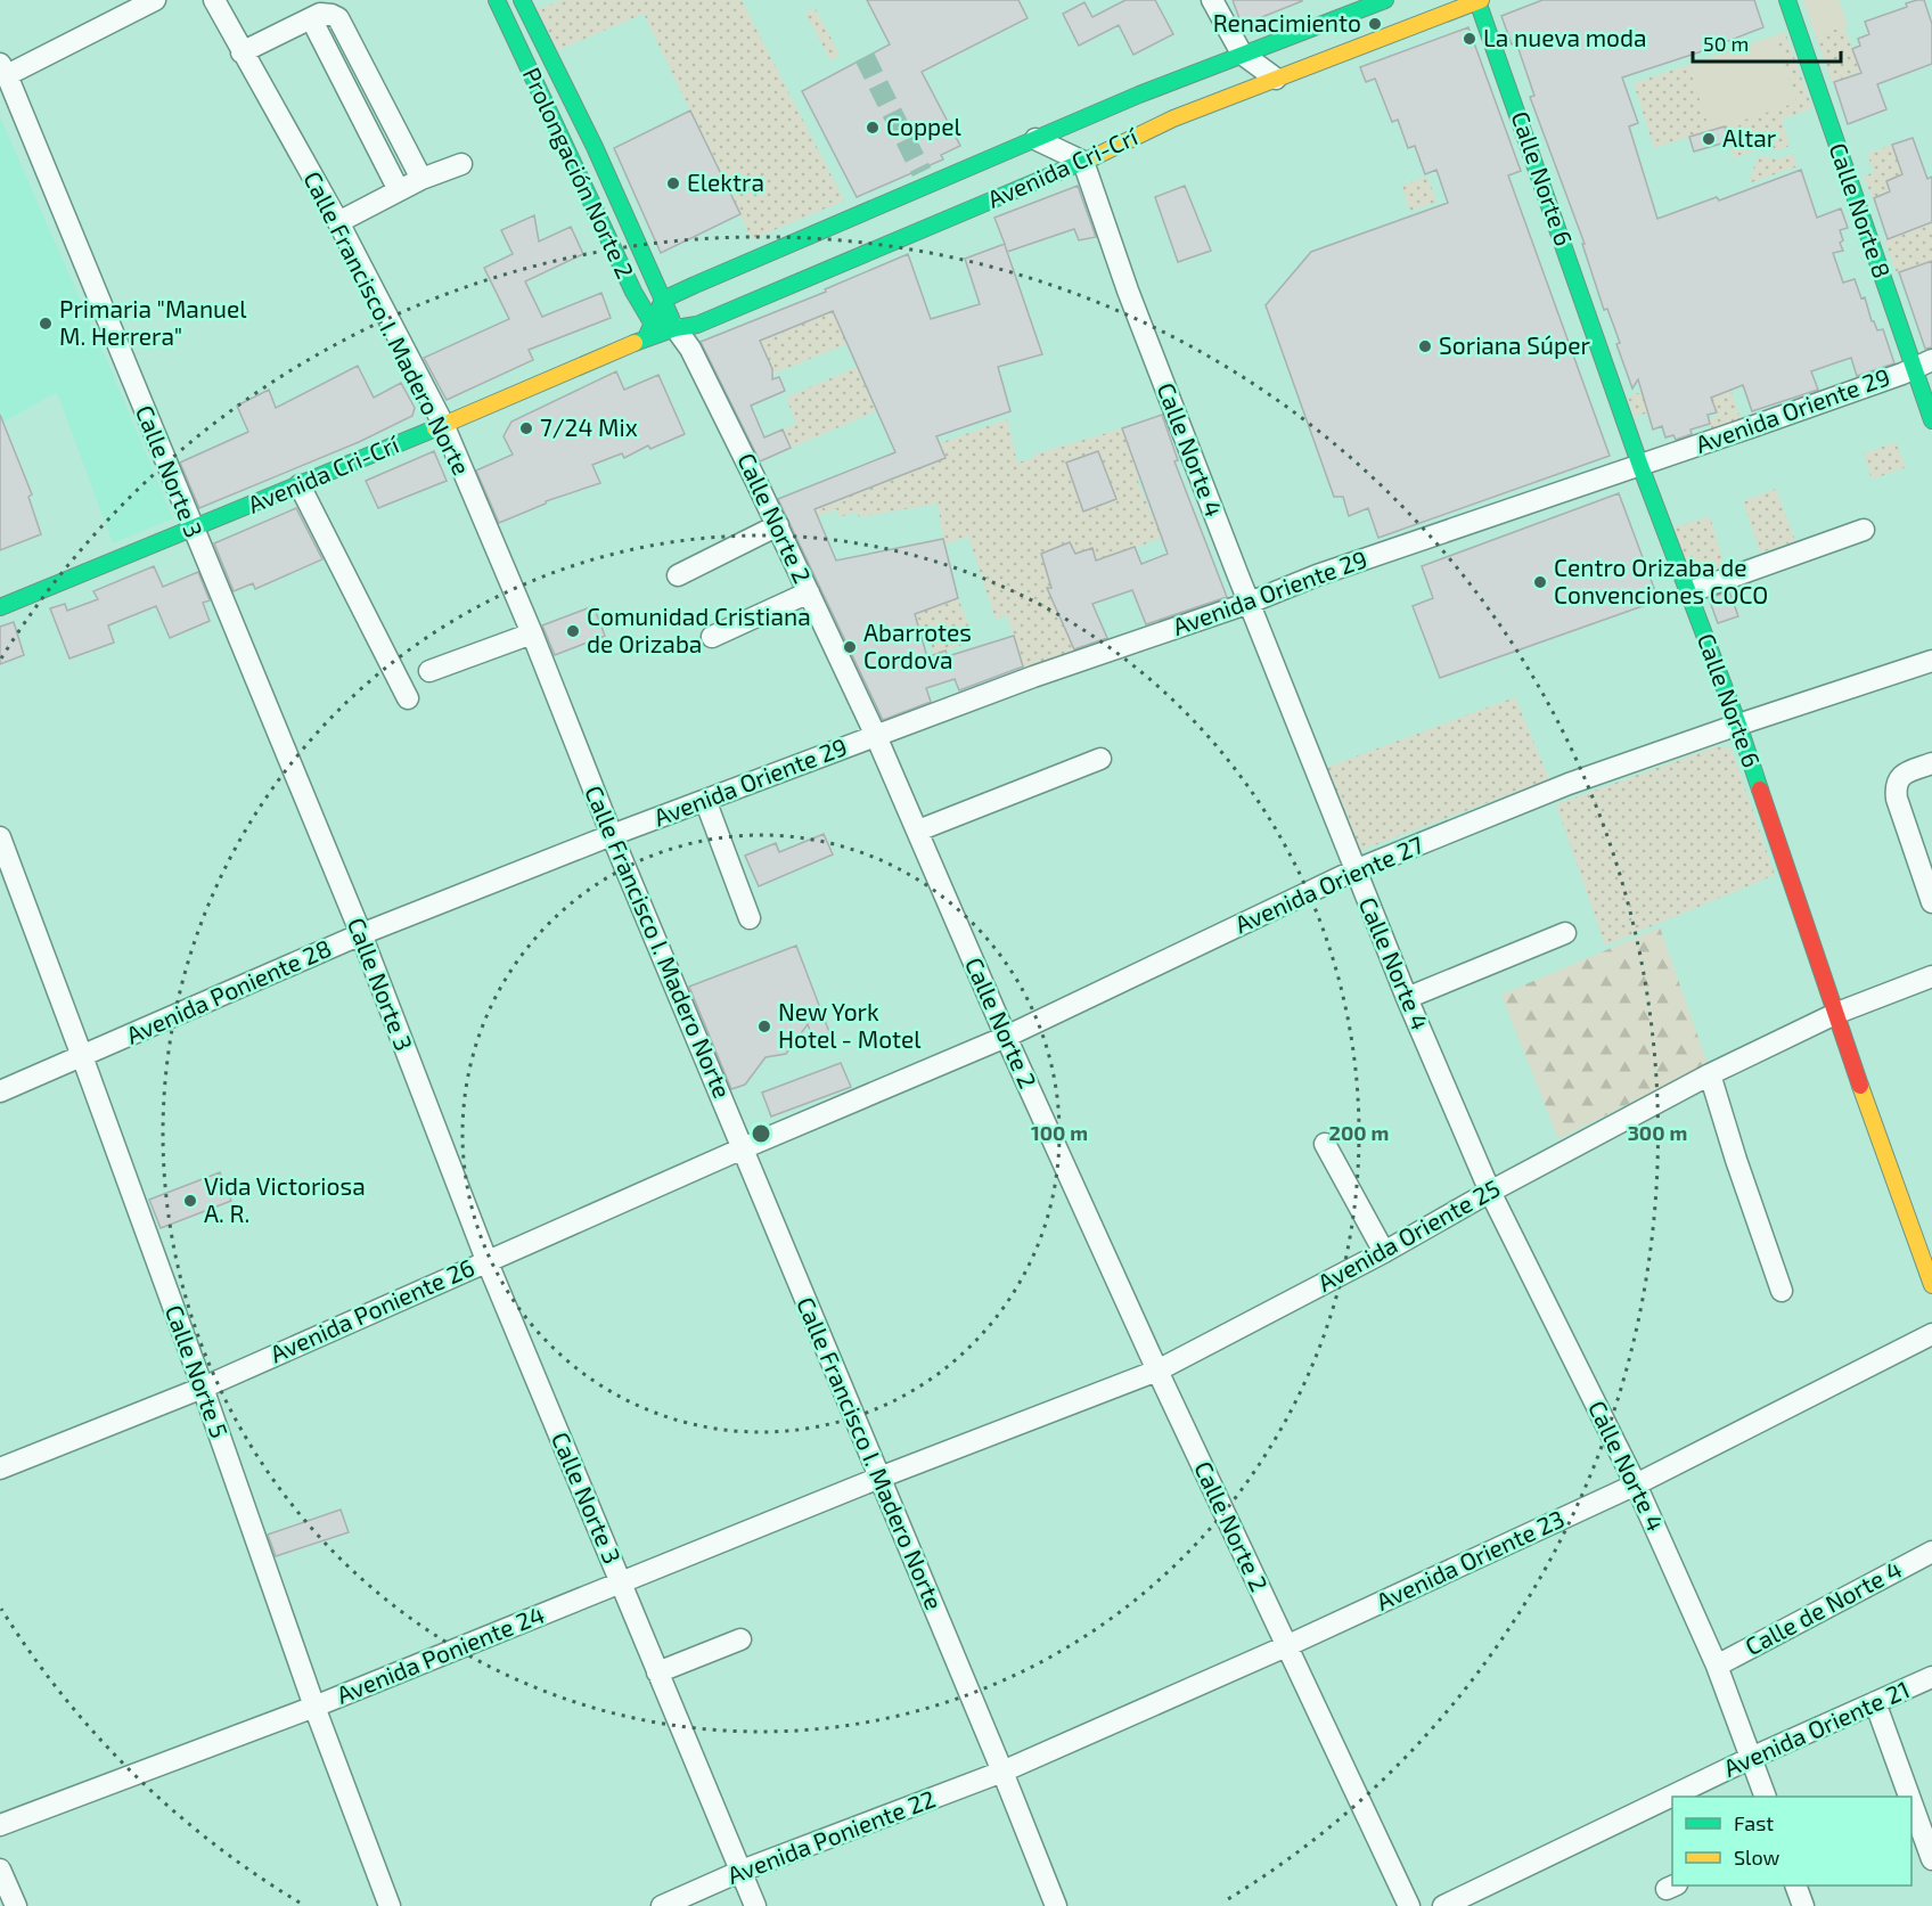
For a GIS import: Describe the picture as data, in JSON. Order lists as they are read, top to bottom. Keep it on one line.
{"streets":{"main road":["Avenida Cri-Crí","Prolongación Norte 2","Calle Norte 6","Calle Norte 8"],"street":["Calle Francisco I. Madero Norte","Avenida Oriente 29","Calle Norte 4","Calle Norte 3","Calle Norte 2","Avenida Oriente 27","Avenida Poniente 28","Avenida Oriente 25","Avenida Poniente 26","Calle Norte 5","Avenida Oriente 23","Calle de Norte 4","Avenida Poniente 24","Avenida Oriente 21","Avenida Poniente 22"]},"crossings":[["Avenida Cri-Crí","Prolongación Norte 2"],["Avenida Cri-Crí","Calle Norte 6"],["Avenida Cri-Crí","Calle Francisco I. Madero Norte"],["Avenida Cri-Crí","Calle Norte 4"],["Avenida Cri-Crí","Calle Norte 3"],["Avenida Cri-Crí","Calle Norte 2"],["Prolongación Norte 2","Calle Norte 2"],["Calle Norte 6","Avenida Oriente 29"],["Calle Norte 6","Avenida Oriente 27"],["Calle Norte 6","Avenida Oriente 25"],["Calle Norte 8","Avenida Oriente 29"],["Calle Francisco I. Madero Norte","Avenida Oriente 29"],["Calle Francisco I. Madero Norte","Avenida Oriente 27"],["Calle Francisco I. Madero Norte","Avenida Poniente 28"],["Calle Francisco I. Madero Norte","Avenida Oriente 25"],["Calle Francisco I. Madero Norte","Avenida Poniente 26"],["Calle Francisco I. Madero Norte","Avenida Oriente 23"],["Calle Francisco I. Madero Norte","Avenida Poniente 24"],["Calle Francisco I. Madero Norte","Avenida Poniente 22"],["Avenida Oriente 29","Calle Norte 4"],["Avenida Oriente 29","Calle Norte 2"],["Avenida Oriente 29","Avenida Poniente 28"],["Calle Norte 4","Avenida Oriente 27"],["Calle Norte 4","Avenida Oriente 25"],["Calle Norte 4","Avenida Oriente 23"],["Calle Norte 4","Calle de Norte 4"],["Calle Norte 4","Avenida Oriente 21"],["Calle Norte 3","Avenida Poniente 28"],["Calle Norte 3","Avenida Poniente 26"],["Calle Norte 3","Avenida Poniente 24"],["Calle Norte 3","Avenida Poniente 22"],["Calle Norte 2","Avenida Oriente 27"],["Calle Norte 2","Avenida Oriente 25"],["Calle Norte 2","Avenida Oriente 23"],["Avenida Oriente 27","Avenida Poniente 26"],["Avenida Poniente 28","Calle Norte 5"],["Avenida Oriente 25","Avenida Poniente 24"],["Avenida Poniente 26","Calle Norte 5"],["Calle Norte 5","Avenida Poniente 24"],["Avenida Oriente 23","Avenida Poniente 22"]],"places":["Renacimiento","La nueva moda","Coppel","Altar","Elektra","Primaria \"Manuel M. Herrera\"","Soriana Súper","7/24 Mix","Centro Orizaba de Convenciones COCO","Comunidad Cristiana de Orizaba","Abarrotes Cordova","New York Hotel - Motel","Vida Victoriosa A. R."],"legend":["Fast","Slow"],"scale_bar":"50 m","rings":["100 m","200 m","300 m"]}
